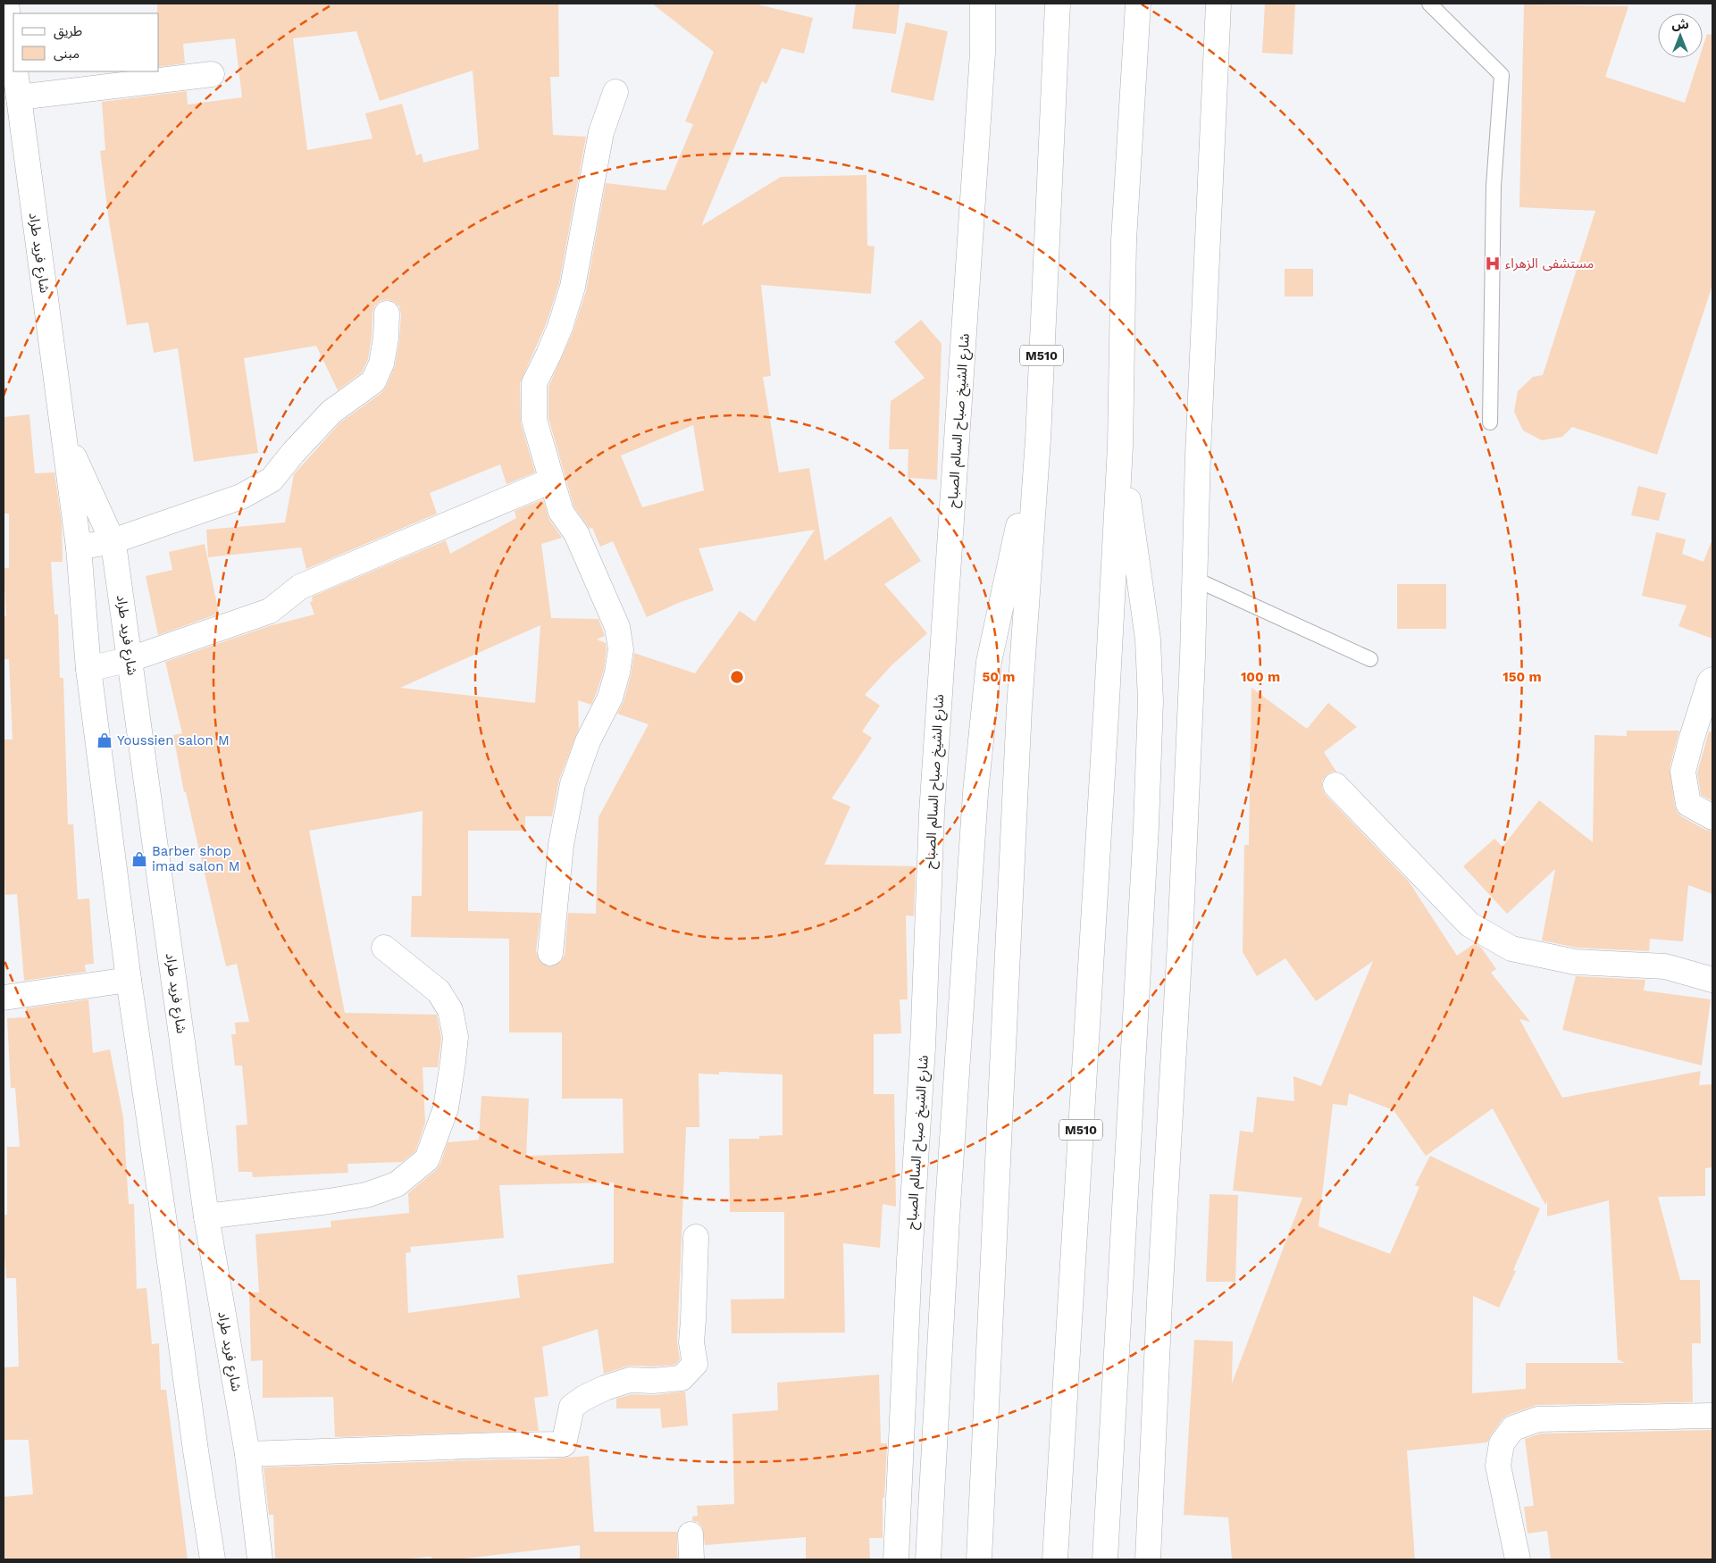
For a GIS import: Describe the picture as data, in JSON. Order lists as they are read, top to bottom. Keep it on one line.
{"streets":{"main road":["شارع فريد طراد","M510","شارع الشيخ صباح السالم الصباح"]},"places":{"hospital":["مستشفى الزهراء"],"shop":["Youssien salon M","Barber shop imad salon M"]},"legend":["طريق","مبنى"],"north":"top","rings":["50 m","100 m","150 m"]}
